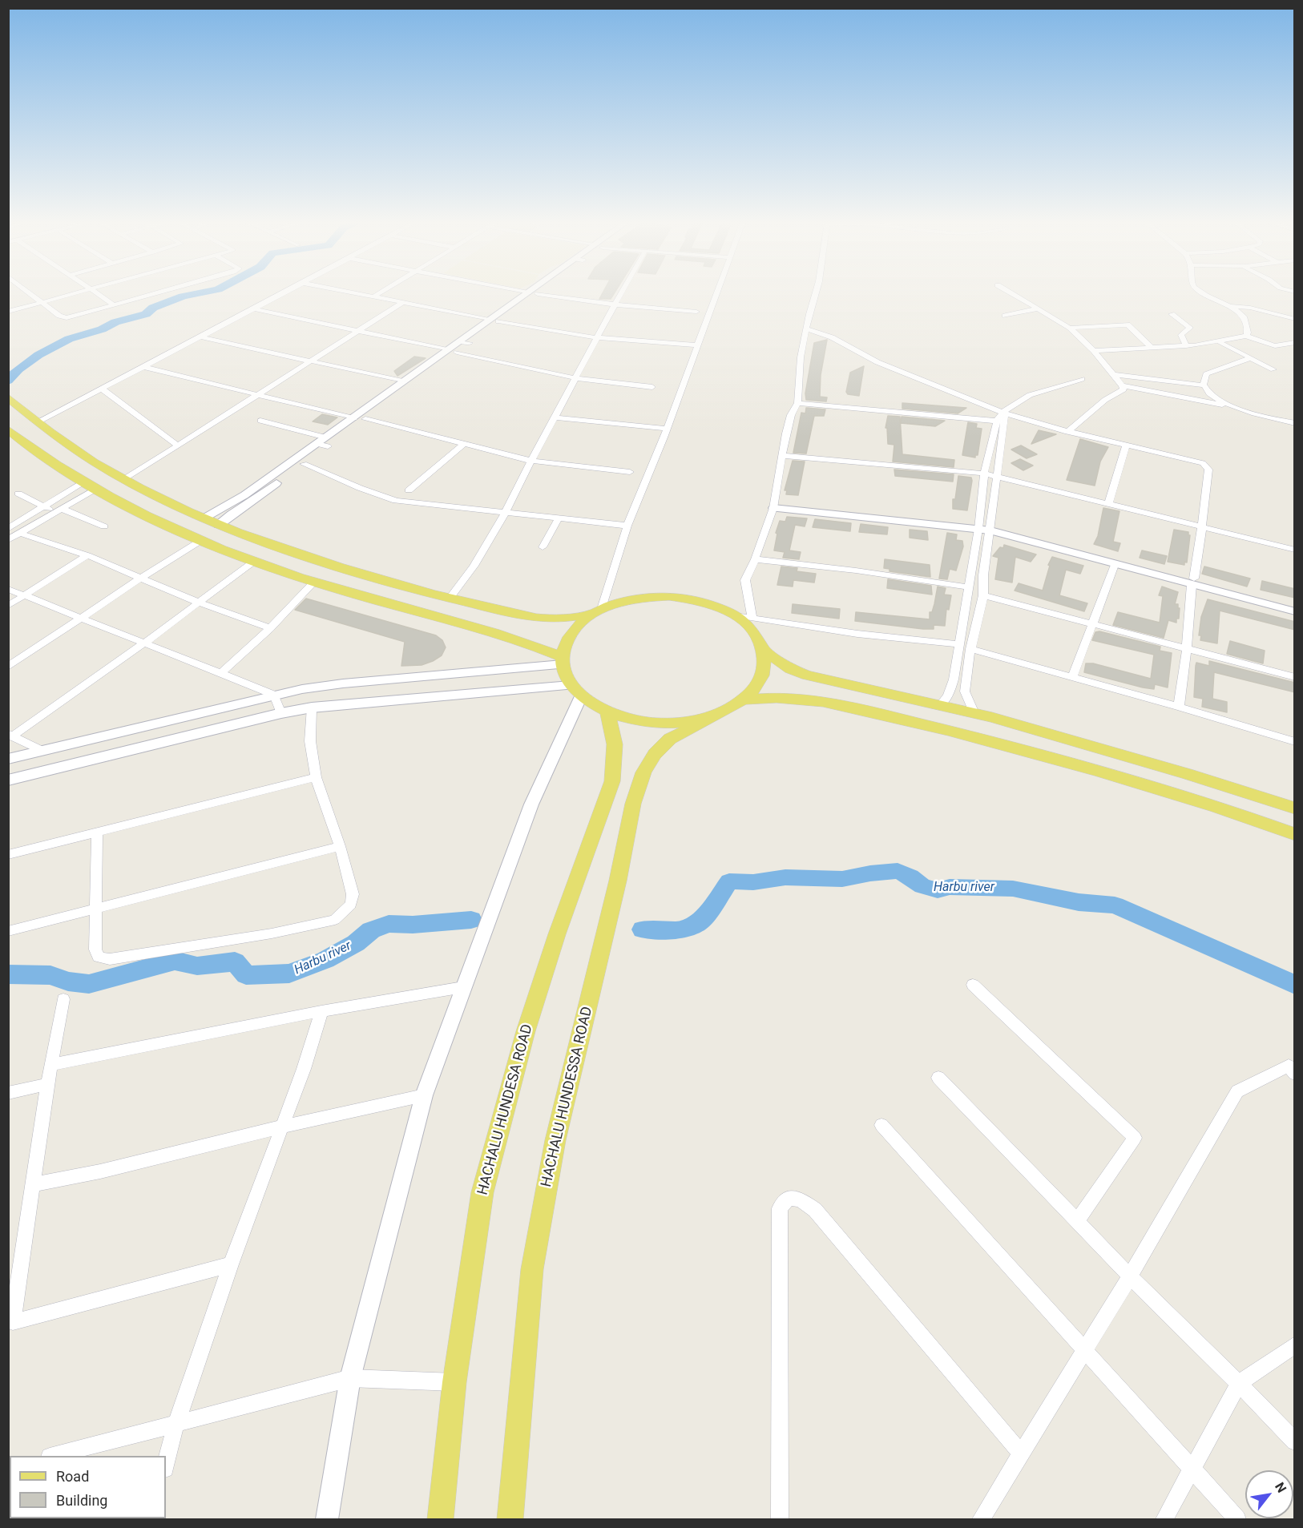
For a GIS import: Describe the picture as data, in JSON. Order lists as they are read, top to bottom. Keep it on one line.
{"streets":{"main road":["HACHALU HUNDESSA ROAD","HACHALU HUNDESA ROAD"]},"crossings":[["HACHALU HUNDESSA ROAD","HACHALU HUNDESA ROAD"]],"water":["Harbu river"],"legend":["Road","Building"],"north":"top right"}
